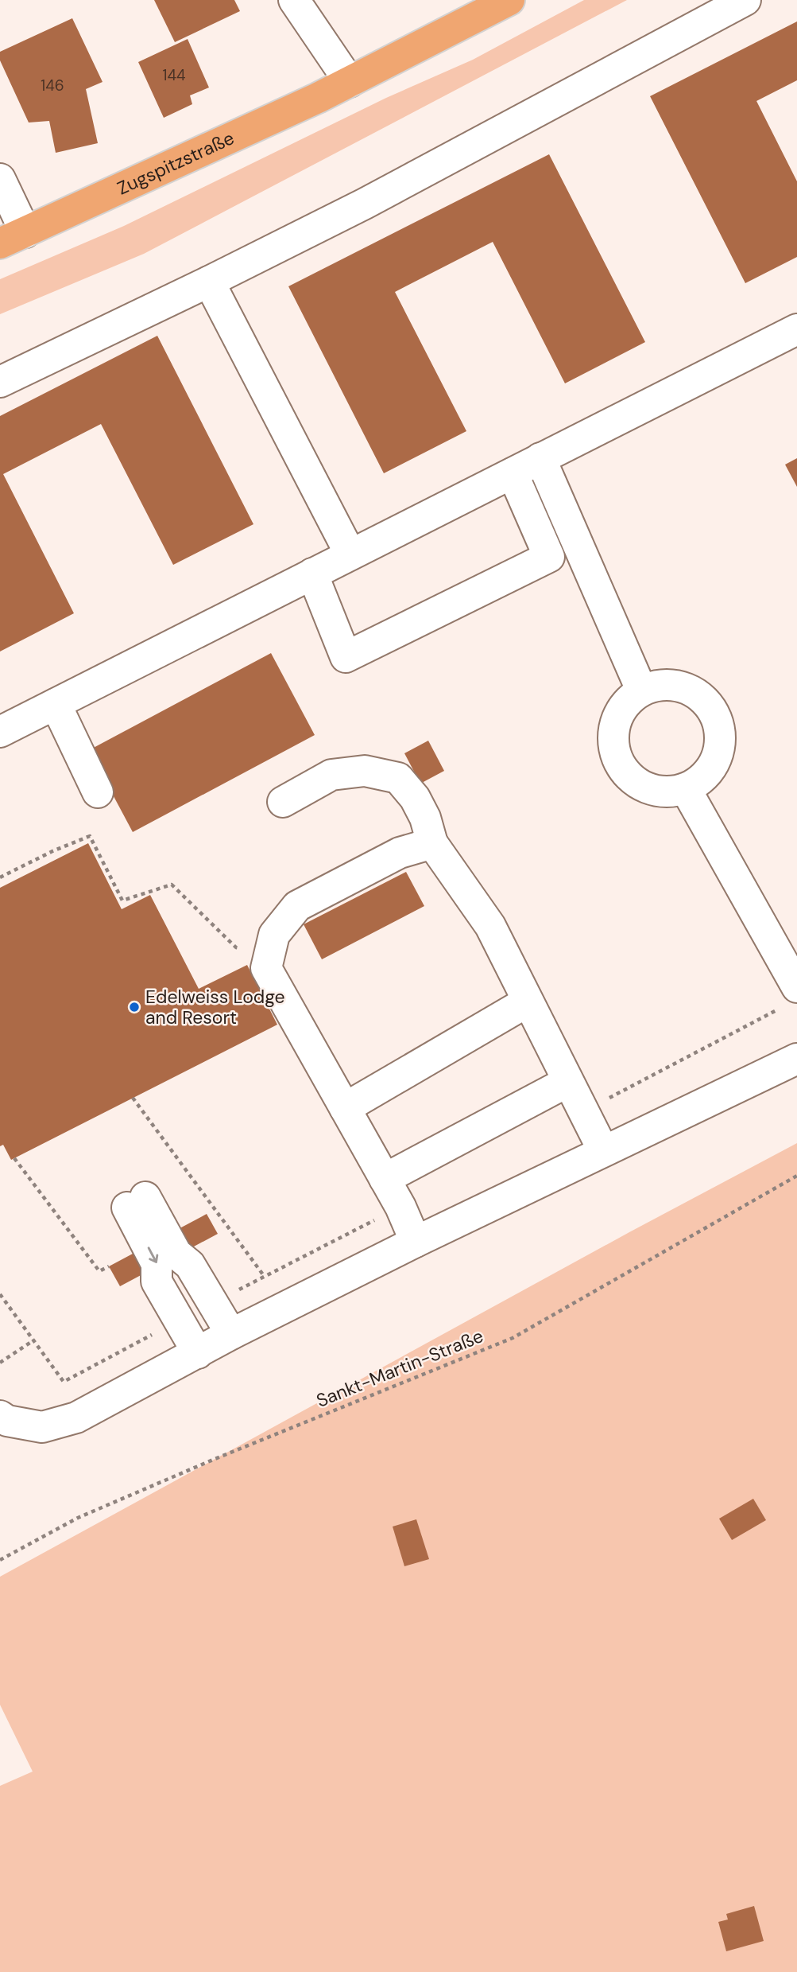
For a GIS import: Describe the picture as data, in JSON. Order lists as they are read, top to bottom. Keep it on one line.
{"streets":{"main road":["Zugspitzstraße"],"path":["Sankt-Martin-Straße"]},"places":["Edelweiss Lodge and Resort"],"house_numbers":["144","146"]}
